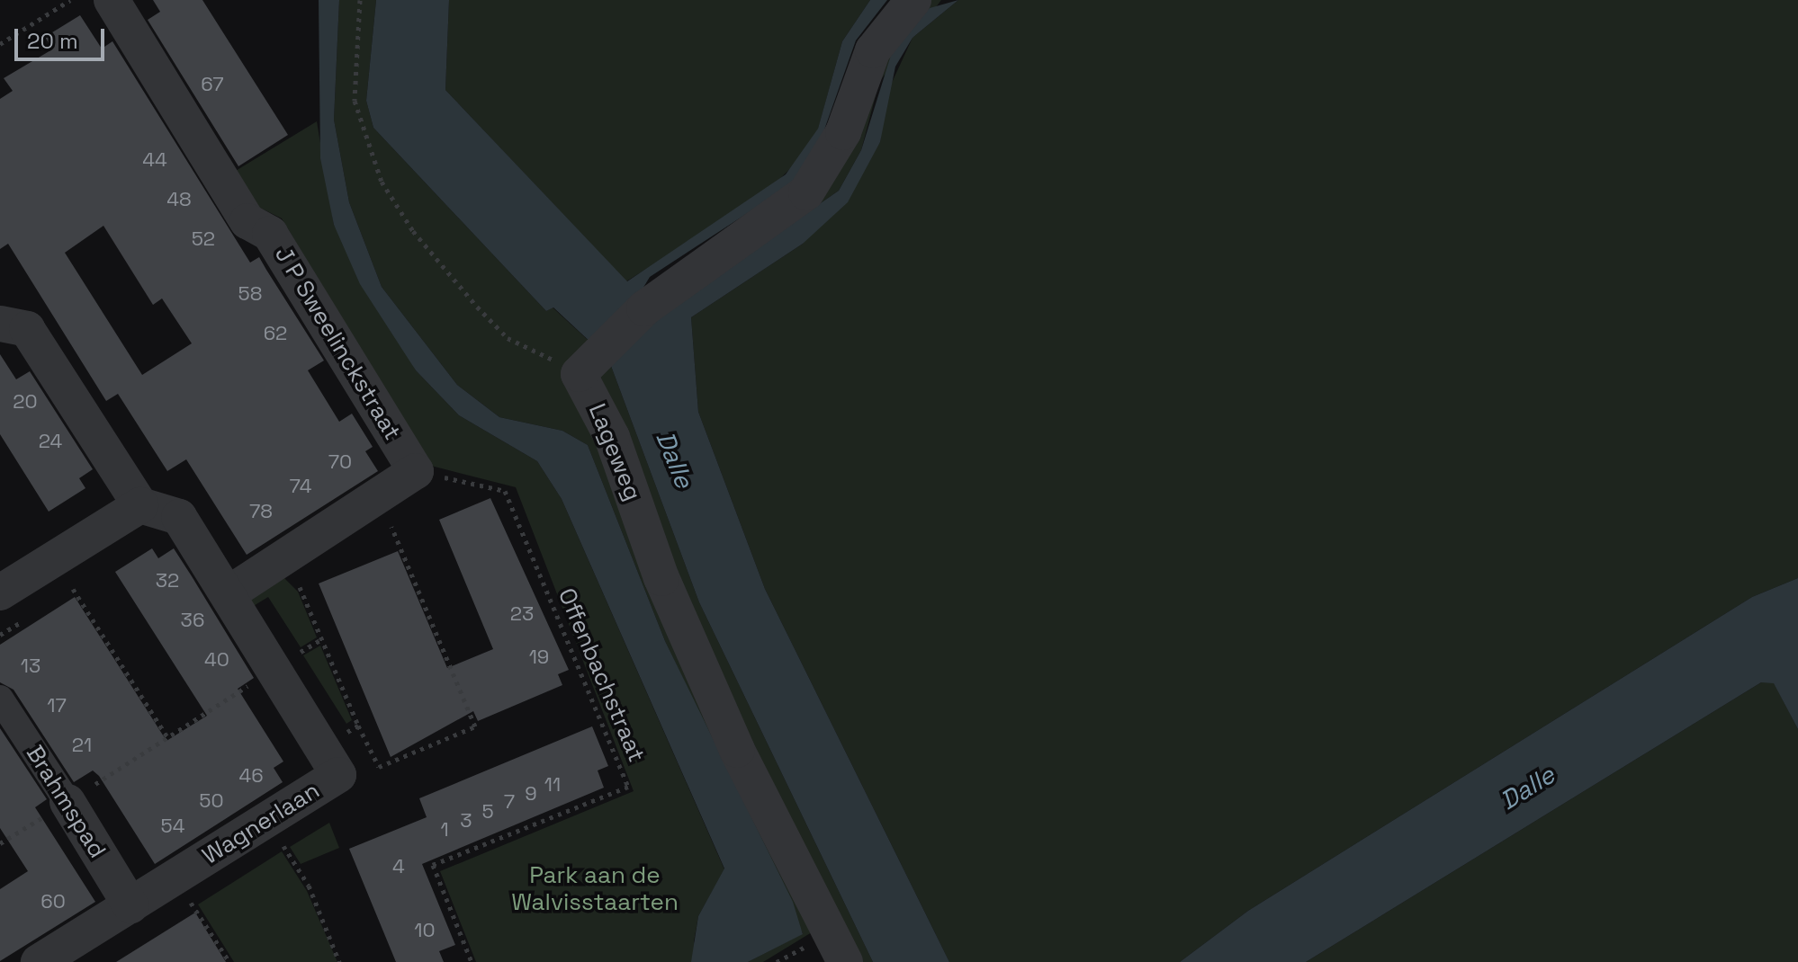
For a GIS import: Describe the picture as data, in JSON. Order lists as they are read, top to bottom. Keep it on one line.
{"streets":{"street":["J P Sweelinckstraat","Lageweg","Brahmspad","Wagnerlaan"],"path":["Offenbachstraat"]},"crossings":[["J P Sweelinckstraat","Offenbachstraat"],["Brahmspad","Wagnerlaan"]],"water":["Dalle"],"parks":["Park aan de Walvisstaarten"],"house_numbers":["67","44","48","52","58","62","20","24","70","74","78","32","23","36","19","40","13","17","21","46","11","9","50","7","5","3","54","1","4","60","10"],"scale_bar":"20 m"}
